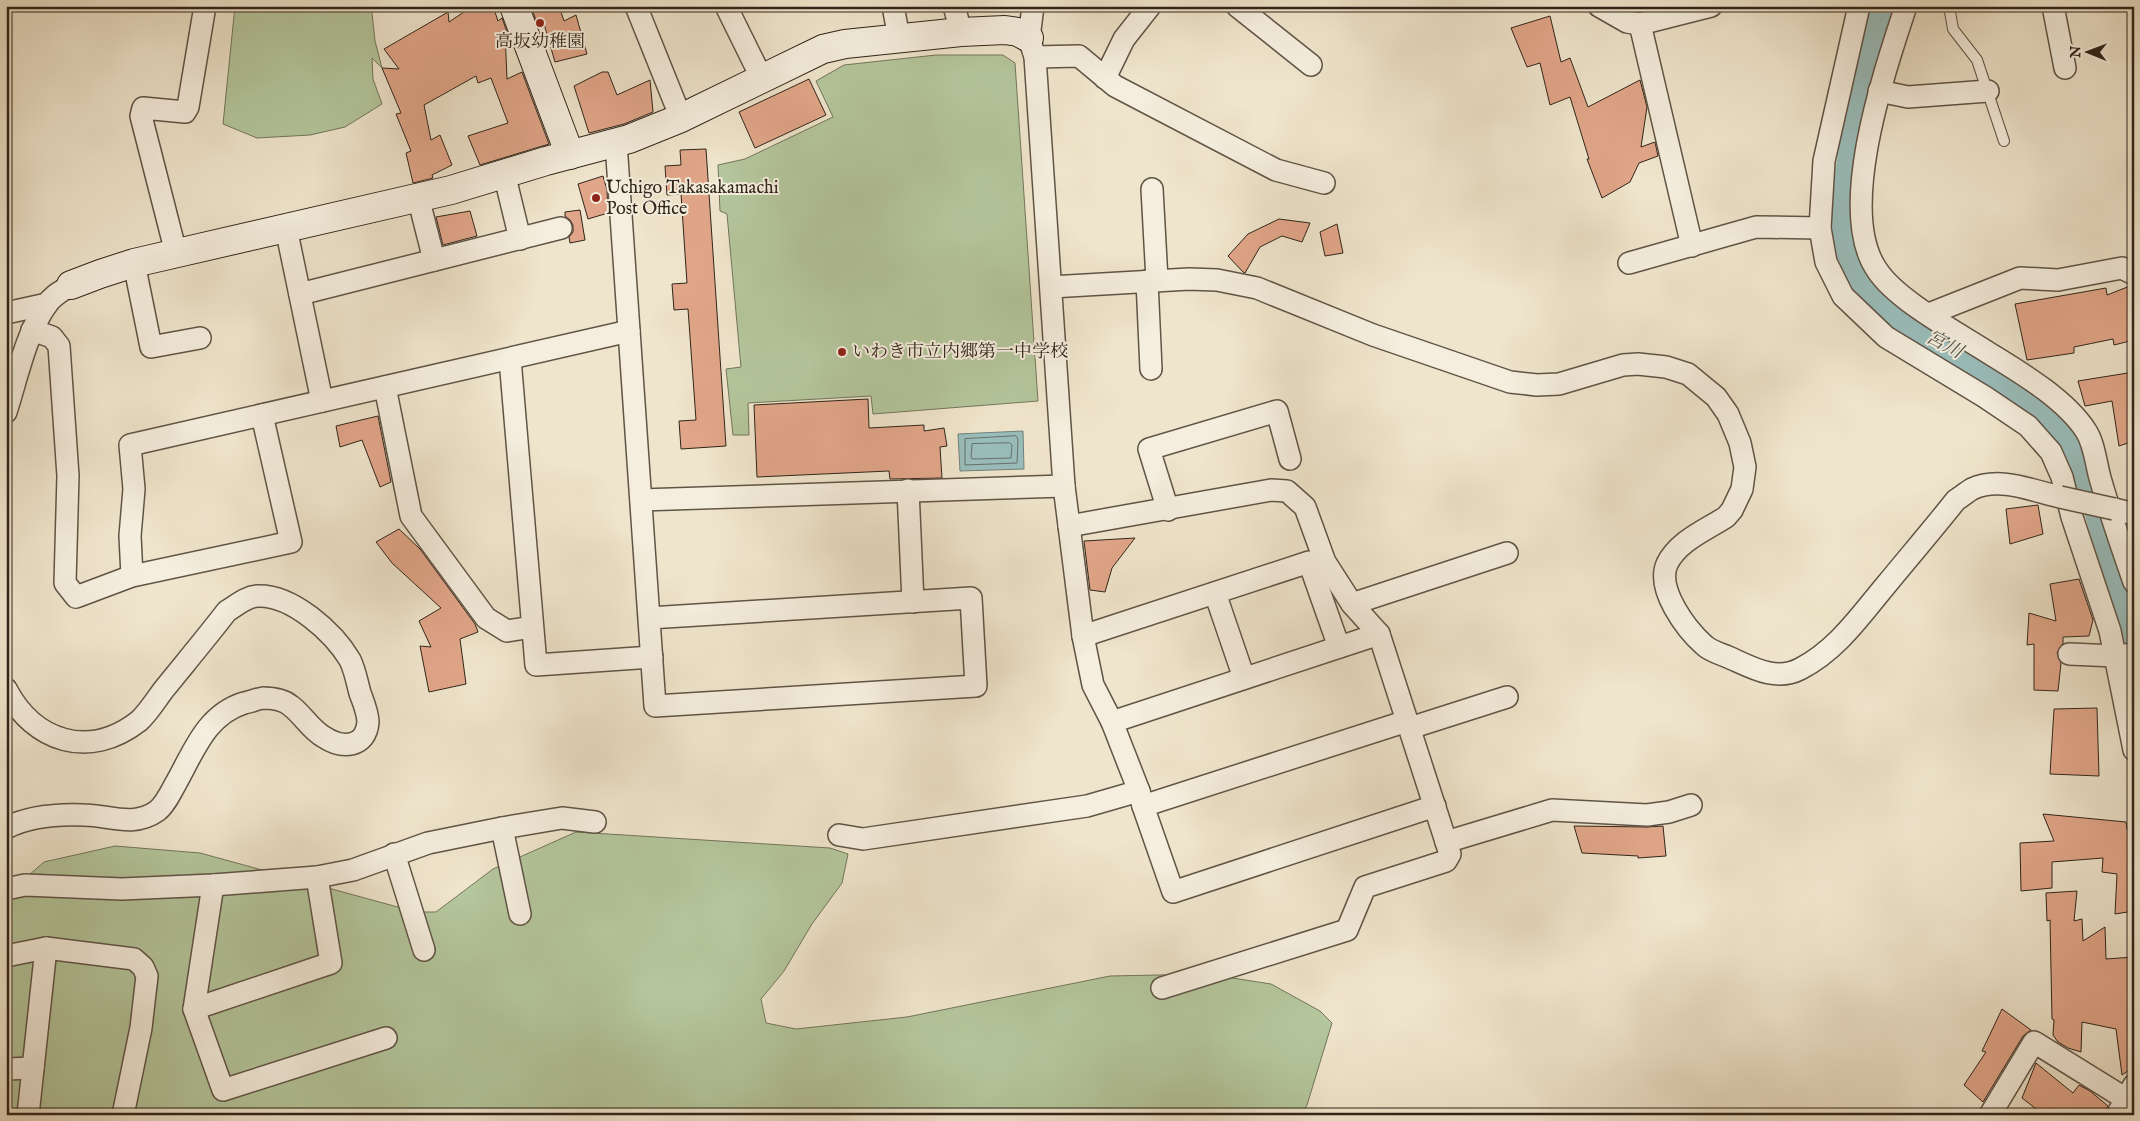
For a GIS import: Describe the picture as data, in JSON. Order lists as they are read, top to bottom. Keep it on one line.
{"water":["宮川"],"places":["高坂幼稚園","Uchigo Takasakamachi Post Office","いわき市立内郷第一中学校"],"north":"left"}
